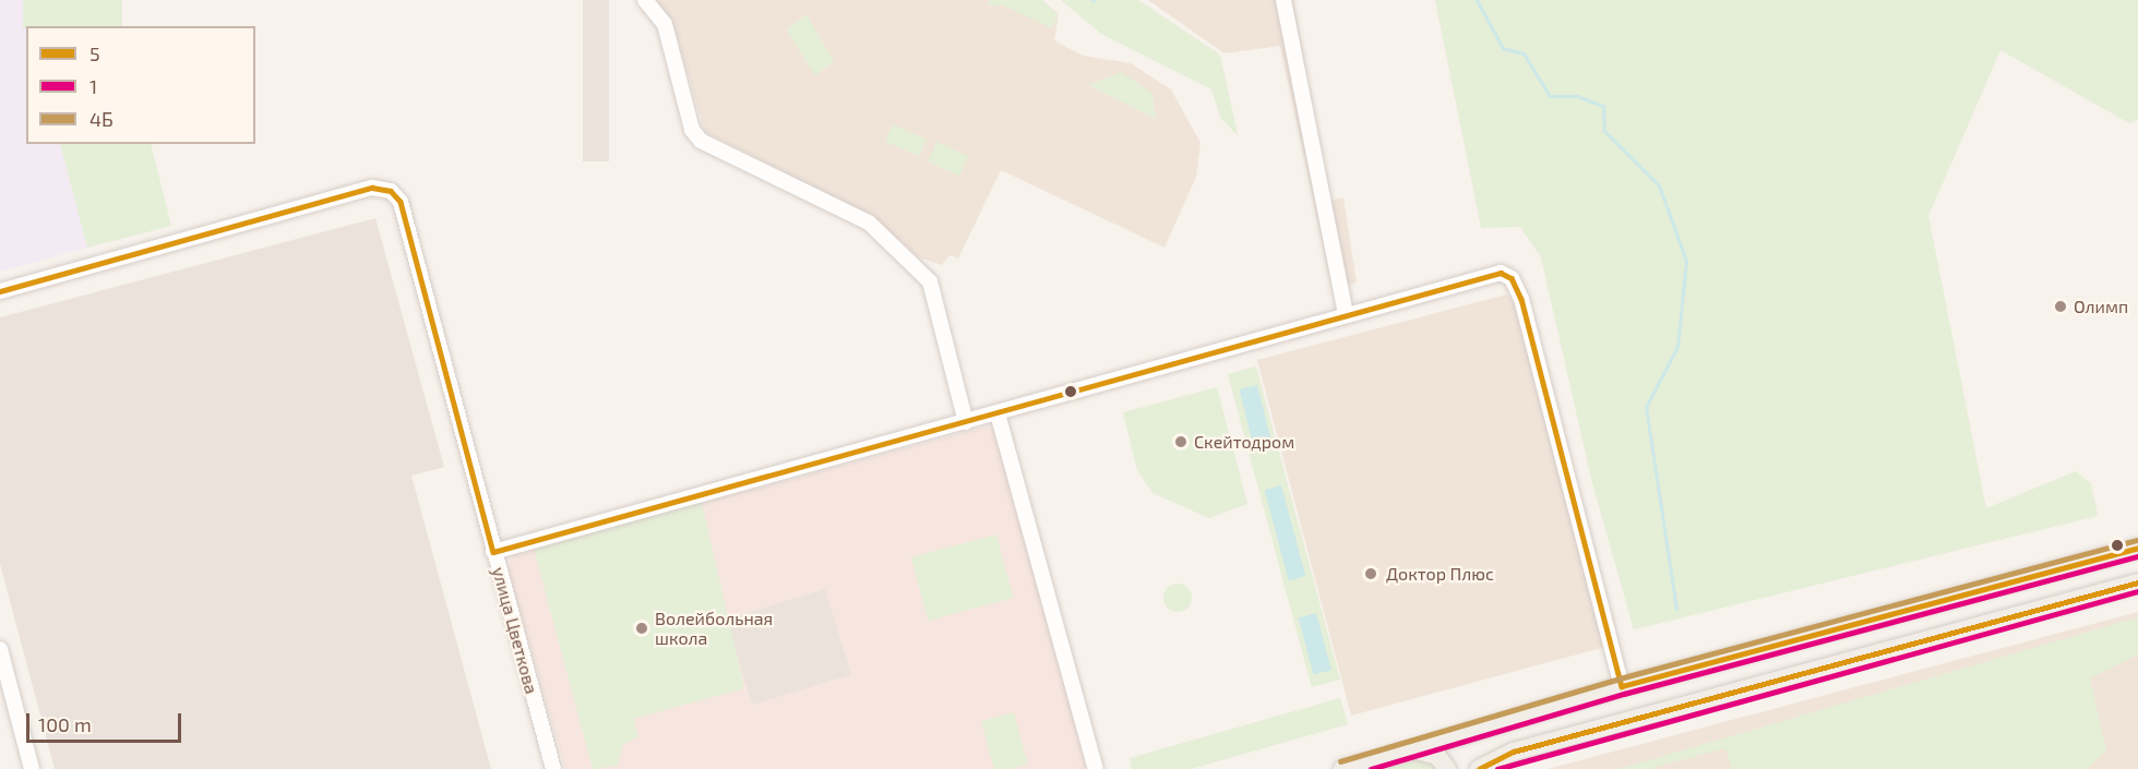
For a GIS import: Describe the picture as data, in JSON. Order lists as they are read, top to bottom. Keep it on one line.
{"streets":{"street":["улица Цветкова"]},"places":["Олимп","Скейтодром","Доктор Плюс","Волейбольная школа"],"lines":["transit line 5","transit line 4Б","transit line 1"],"legend":["5","1","4Б"],"scale_bar":"100 m"}
